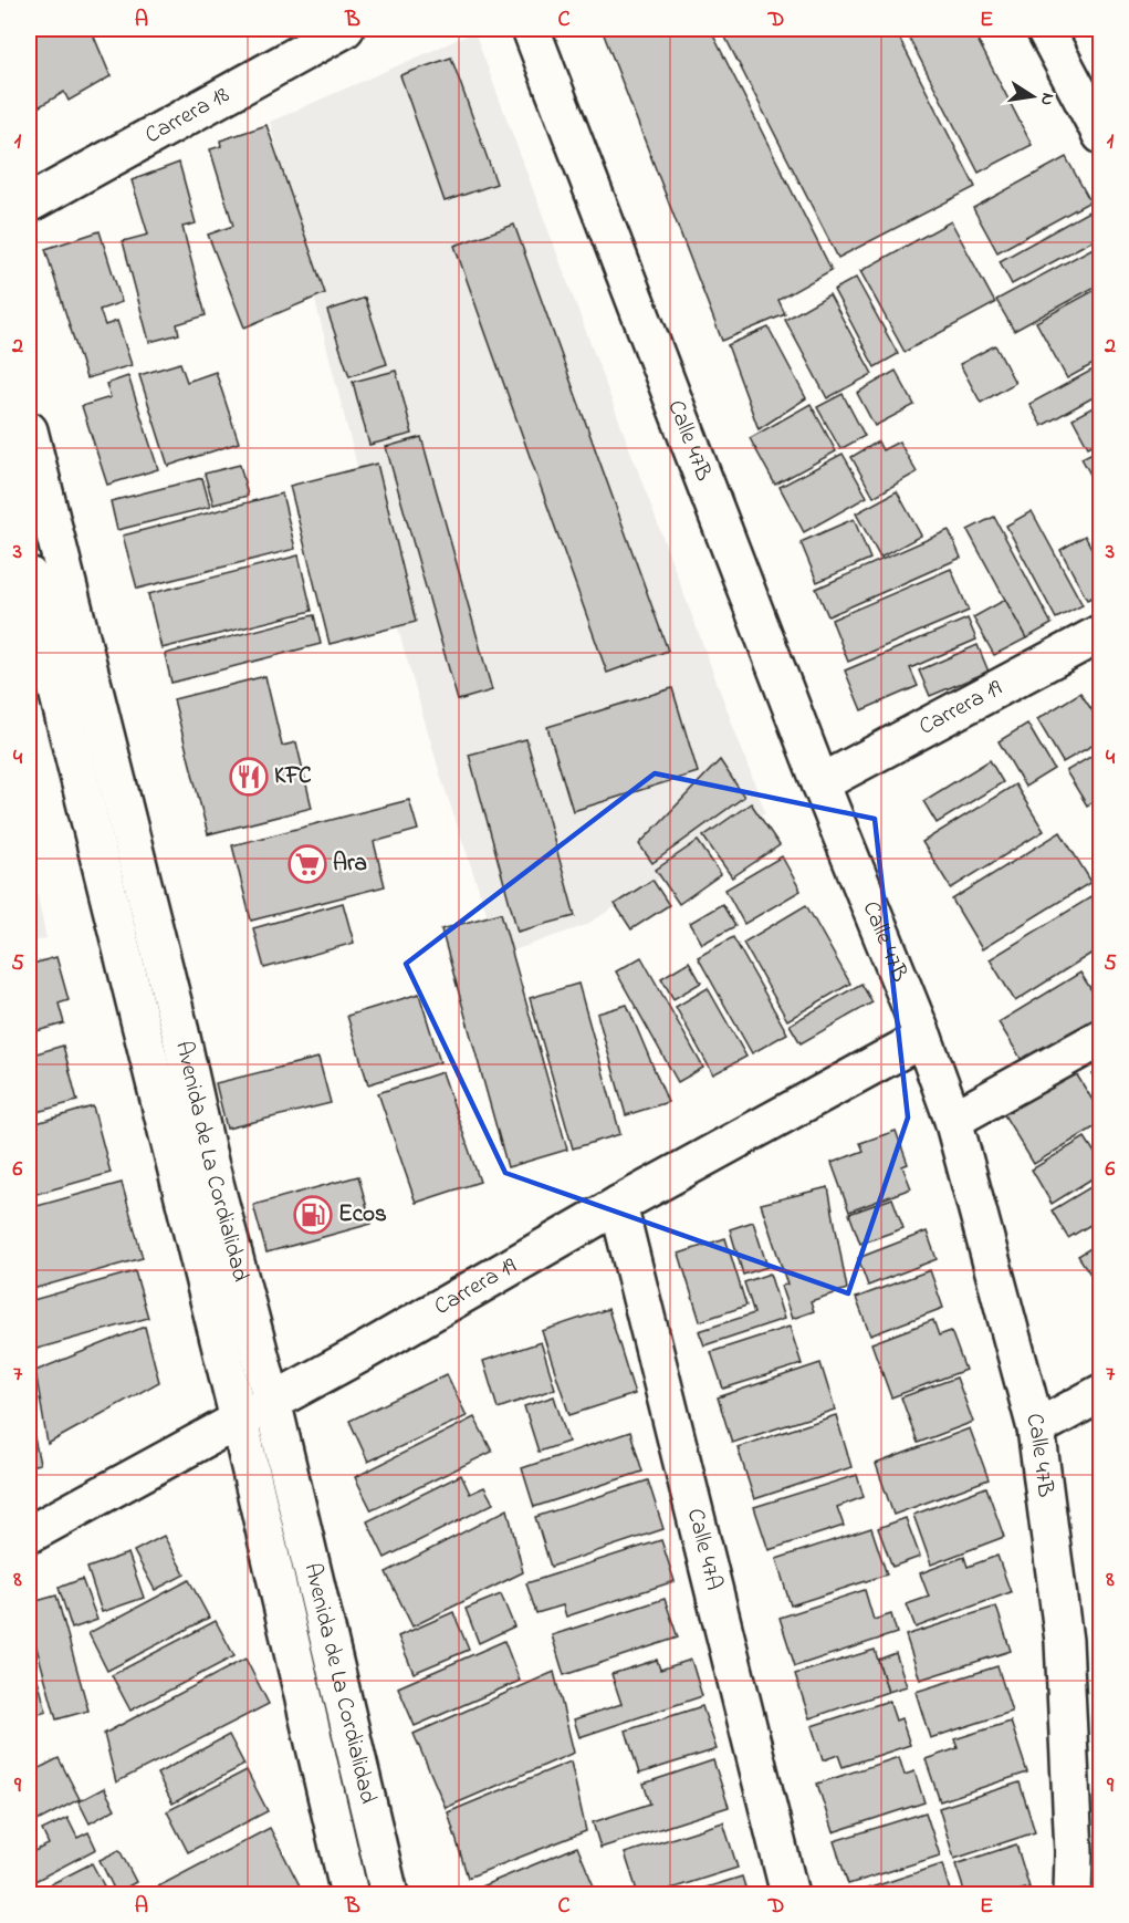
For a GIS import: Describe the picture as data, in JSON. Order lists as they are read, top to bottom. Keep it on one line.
{"streets":{"street":["Carrera 18","Calle 47B","Carrera 19","Avenida de La Cordialidad","Calle 47A"]},"crossings":[["Calle 47B","Carrera 19"],["Carrera 19","Avenida de La Cordialidad"],["Carrera 19","Calle 47A"]],"places":{"restaurant":["KFC"],"supermarket":["Ara"],"fuel station":["Ecos"]},"north":"right","grid":{"columns":["A","B","C","D","E"],"rows":["1","2","3","4","5","6","7","8","9"]}}
